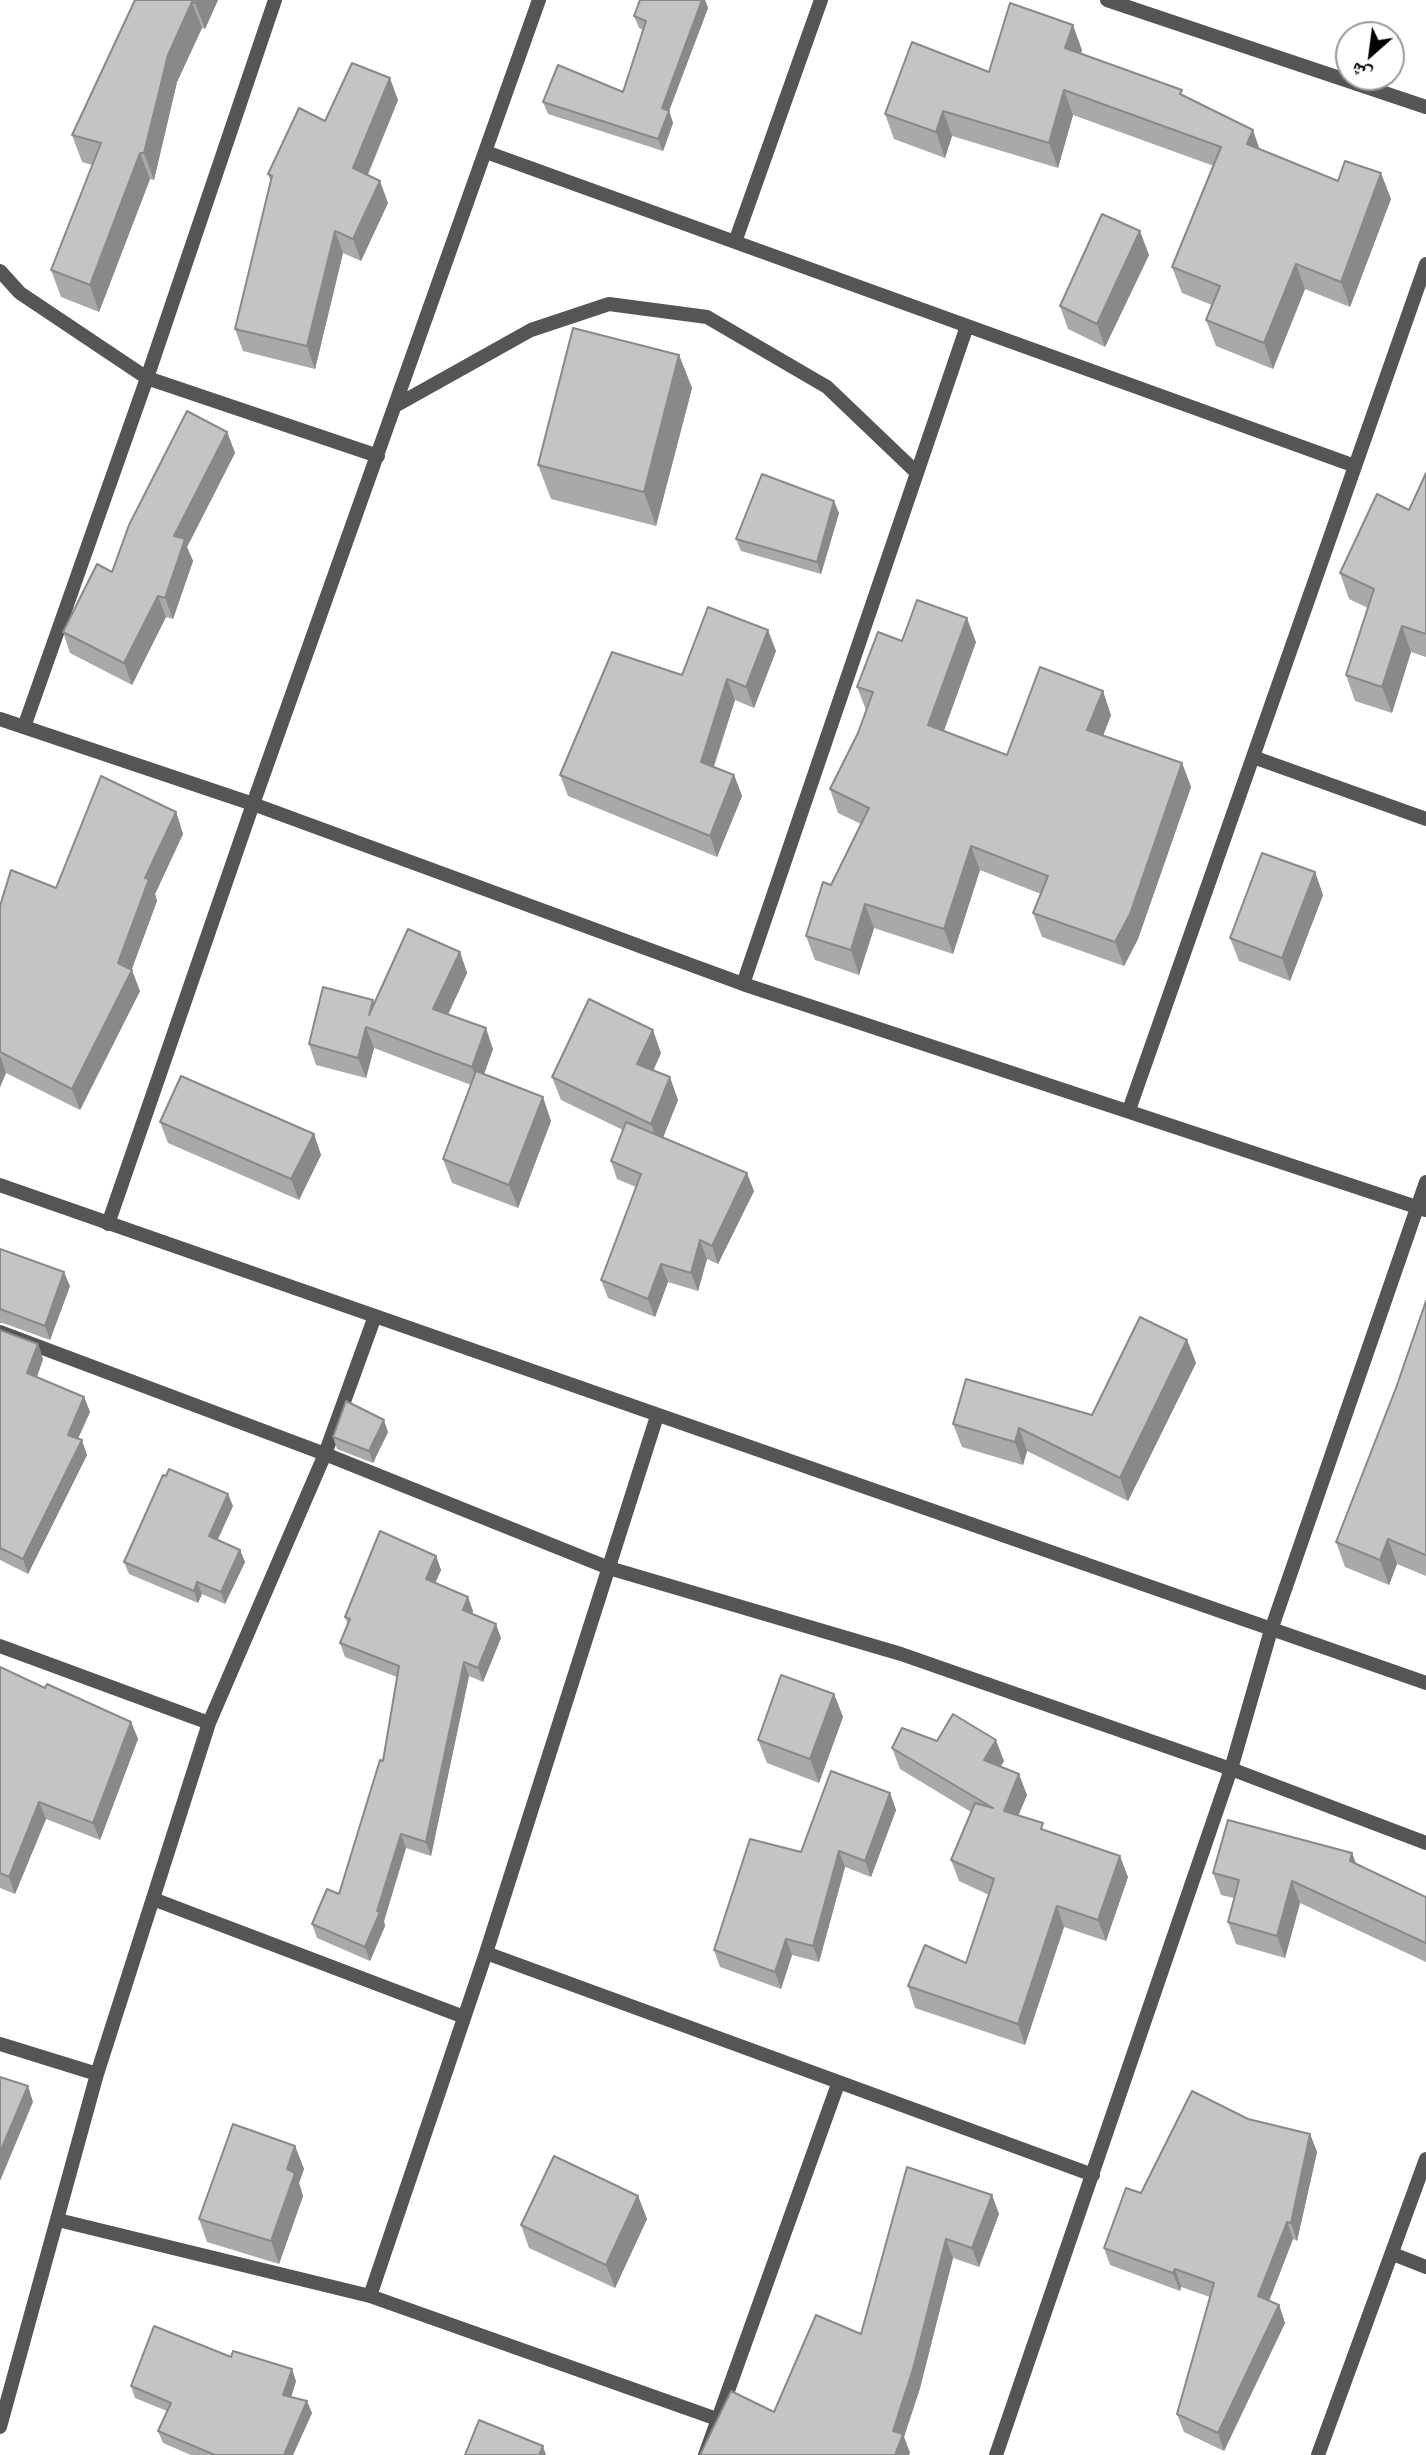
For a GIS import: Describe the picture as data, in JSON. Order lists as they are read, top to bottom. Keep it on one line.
{"north":"bottom left"}
